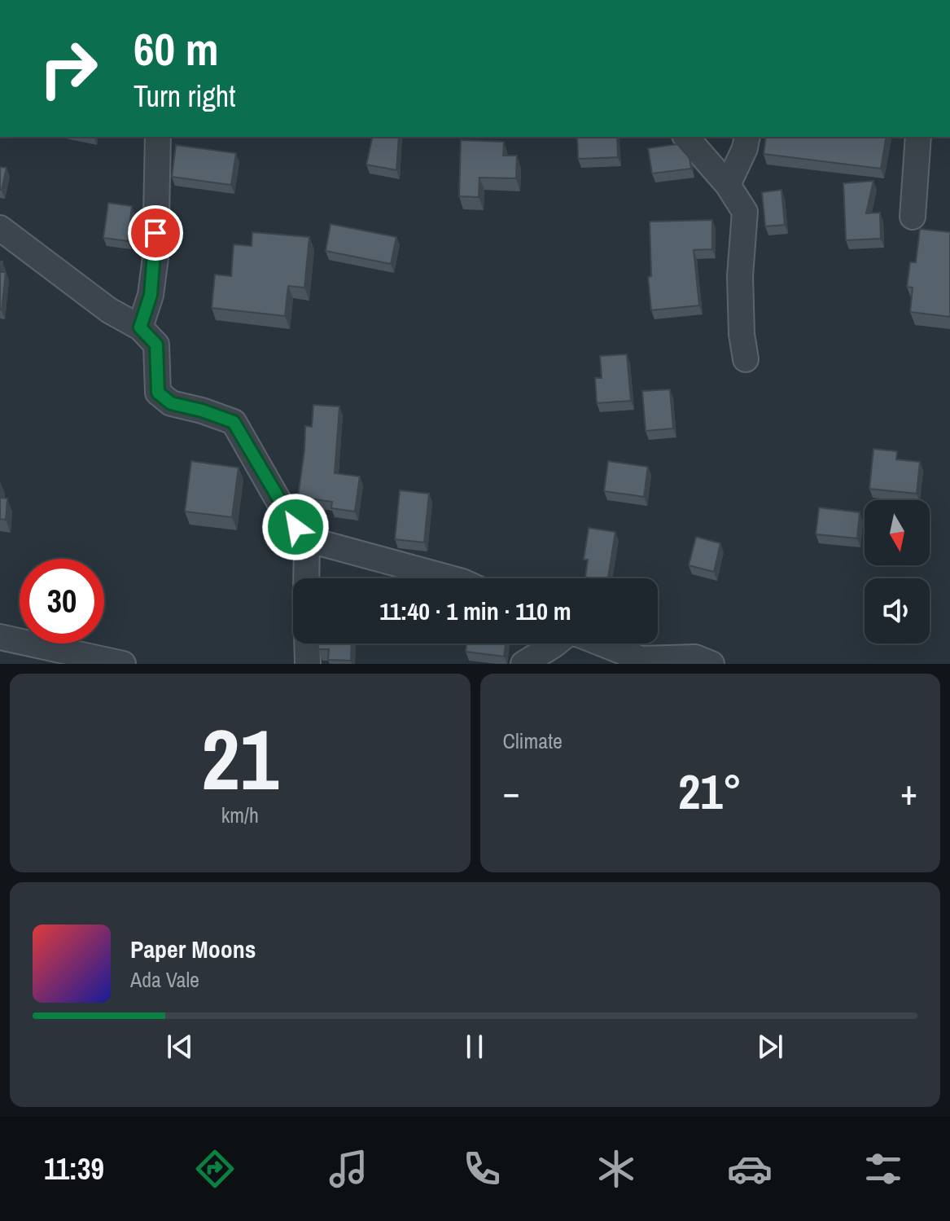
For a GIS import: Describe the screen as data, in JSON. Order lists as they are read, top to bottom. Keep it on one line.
{"north":"bottom","page":{"turn":["60 m","Turn right"],"limit":"30","trip":"11:40 · 1 min · 110 m","tile":[["21","km/h"],"Climate"],"heat":["−","21°","+"],"song":["Paper Moons","Ada Vale"],"tabs":"11:39"}}
